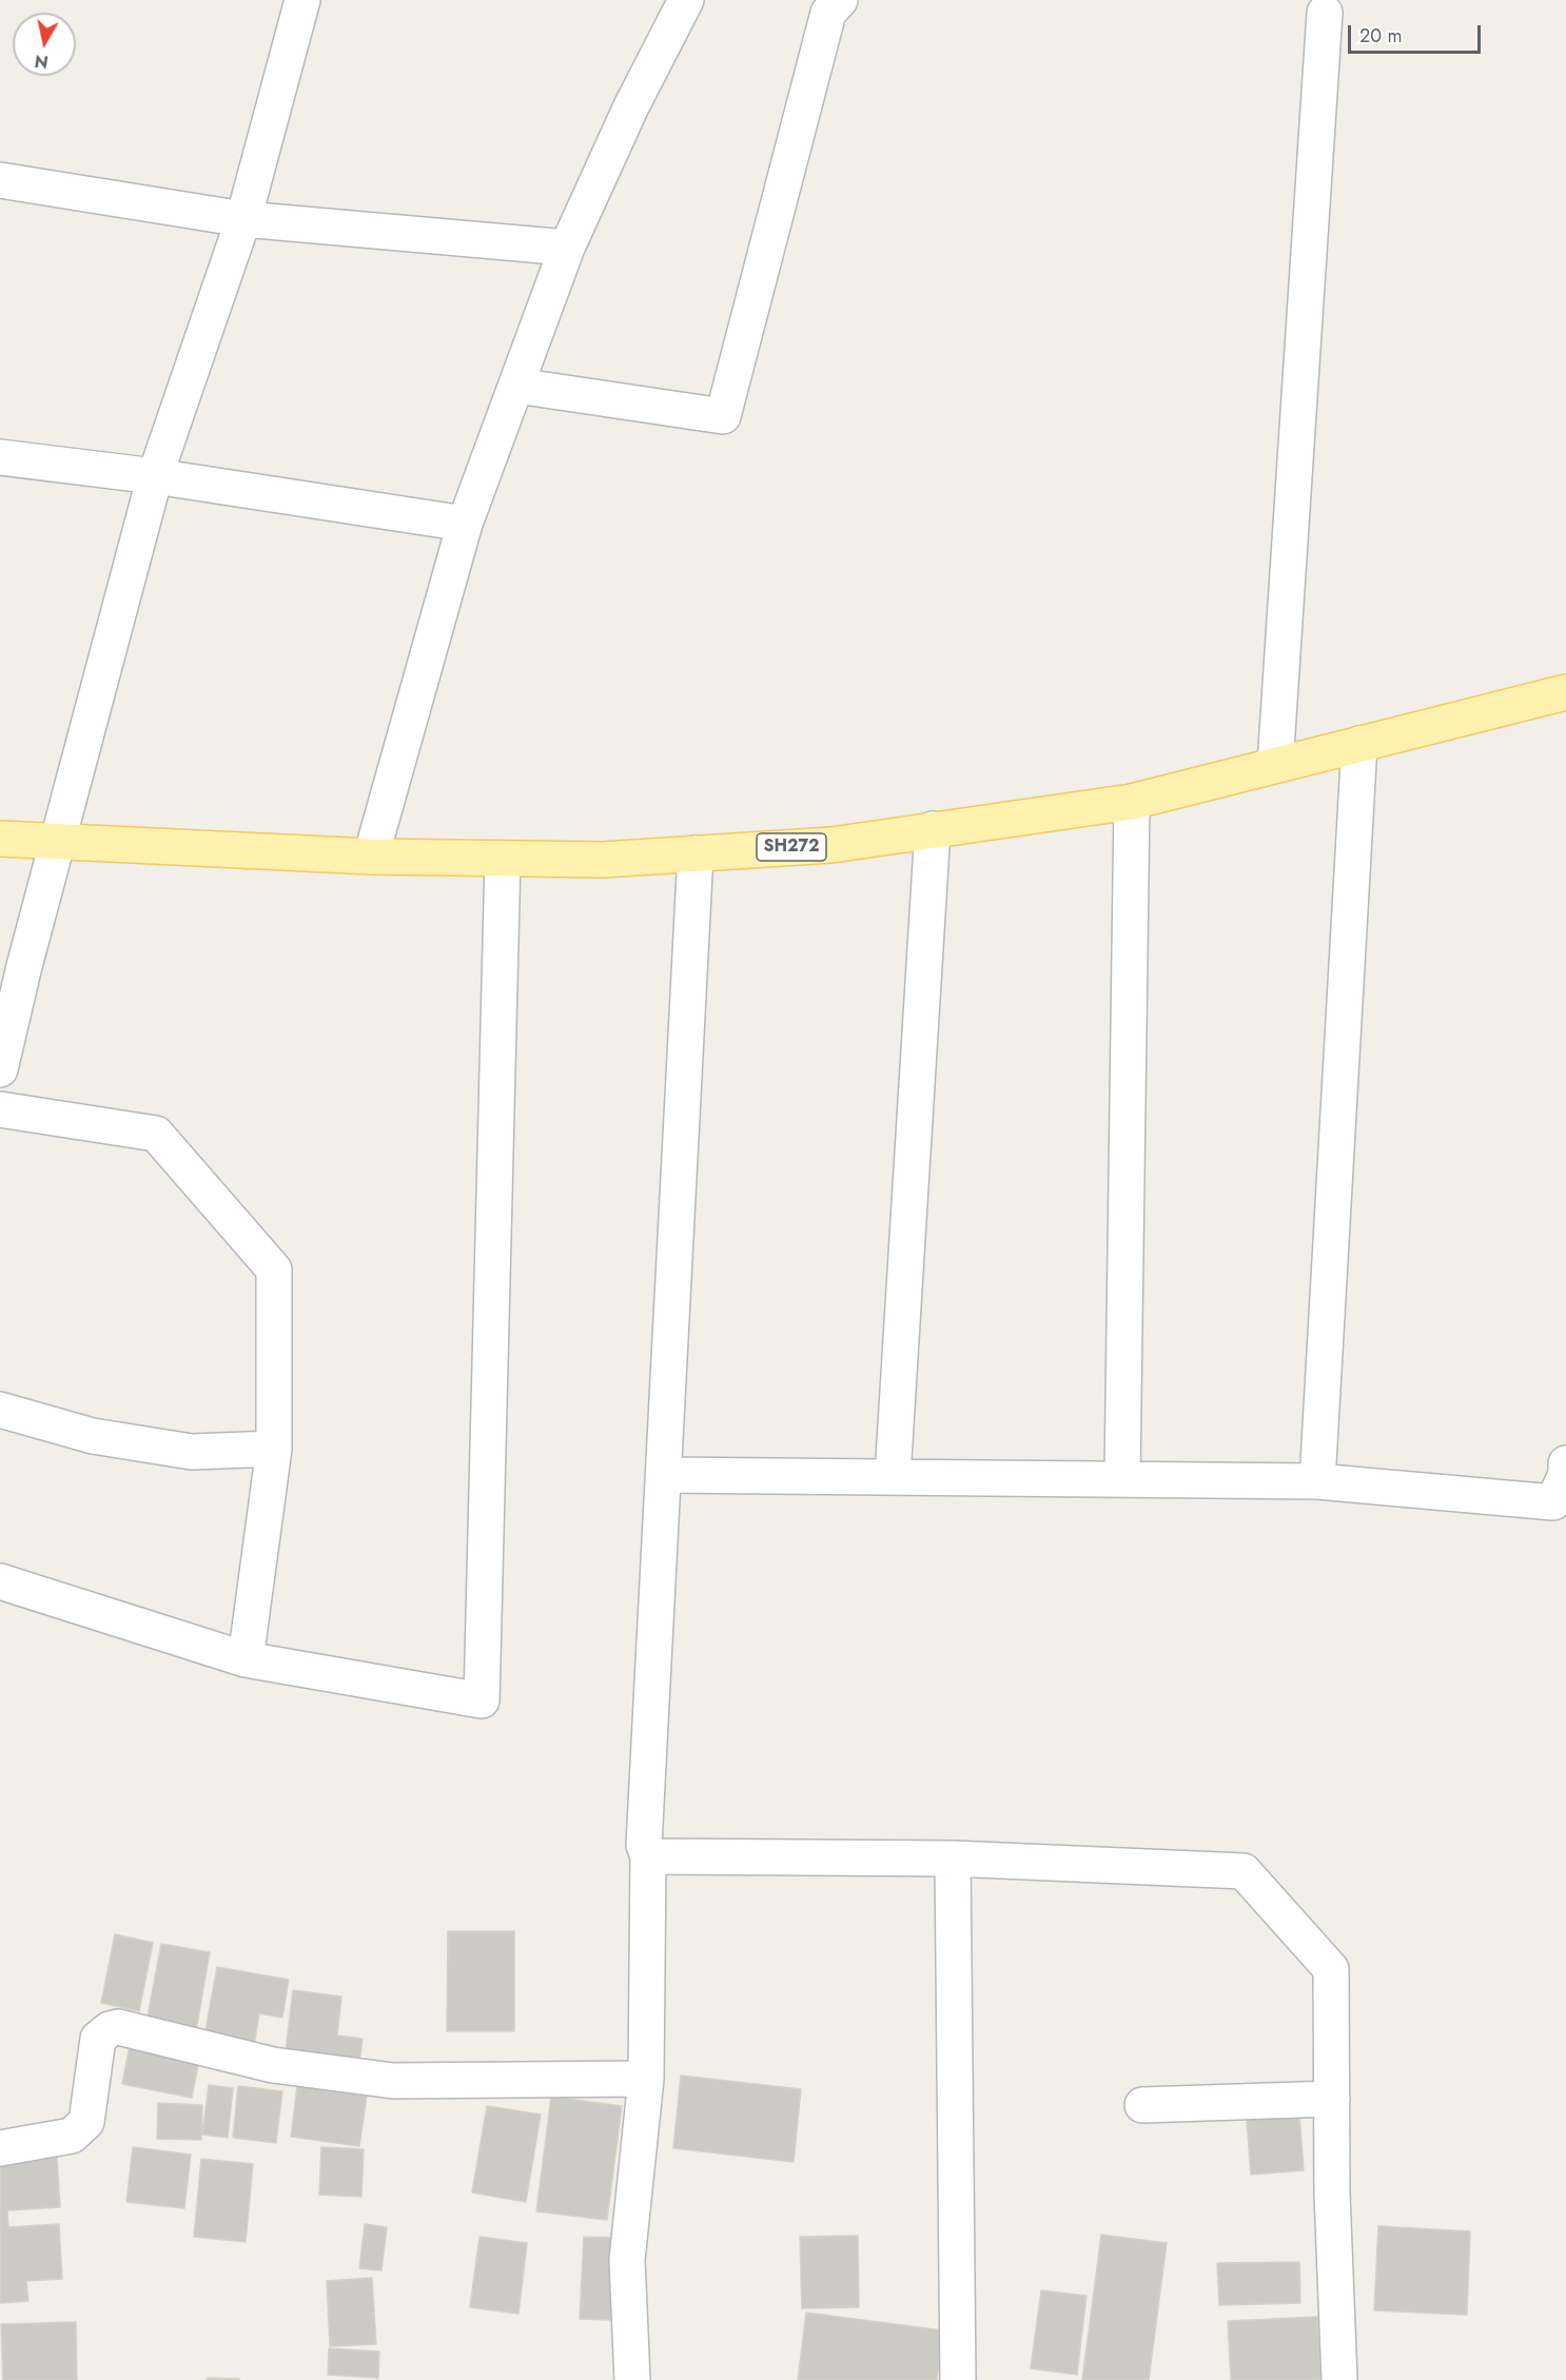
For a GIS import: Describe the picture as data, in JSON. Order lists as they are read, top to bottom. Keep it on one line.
{"streets":{"main road":["SH272"]},"scale_bar":"20 m","north":"bottom"}
